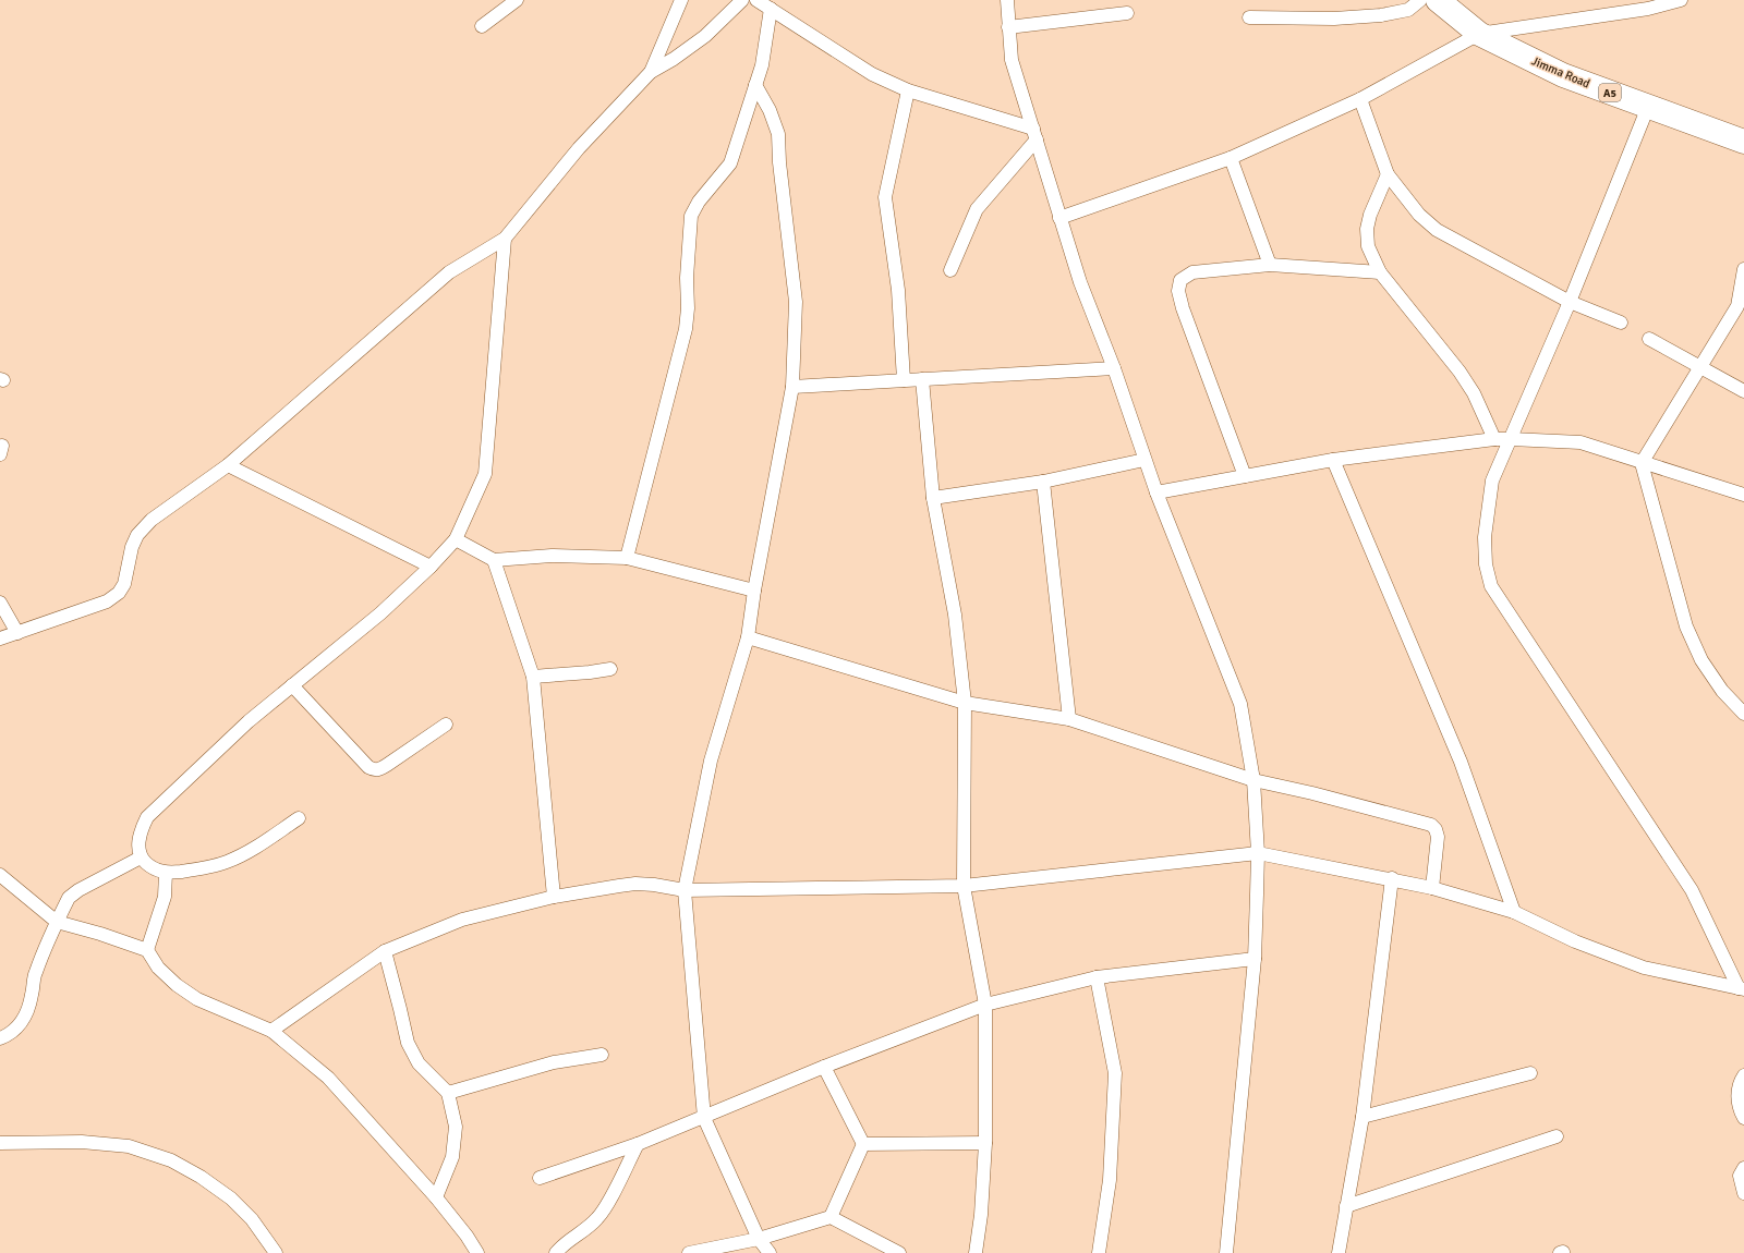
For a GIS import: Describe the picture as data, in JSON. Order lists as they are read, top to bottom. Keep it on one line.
{"streets":{"highway":["Jimma Road","A5"]}}
